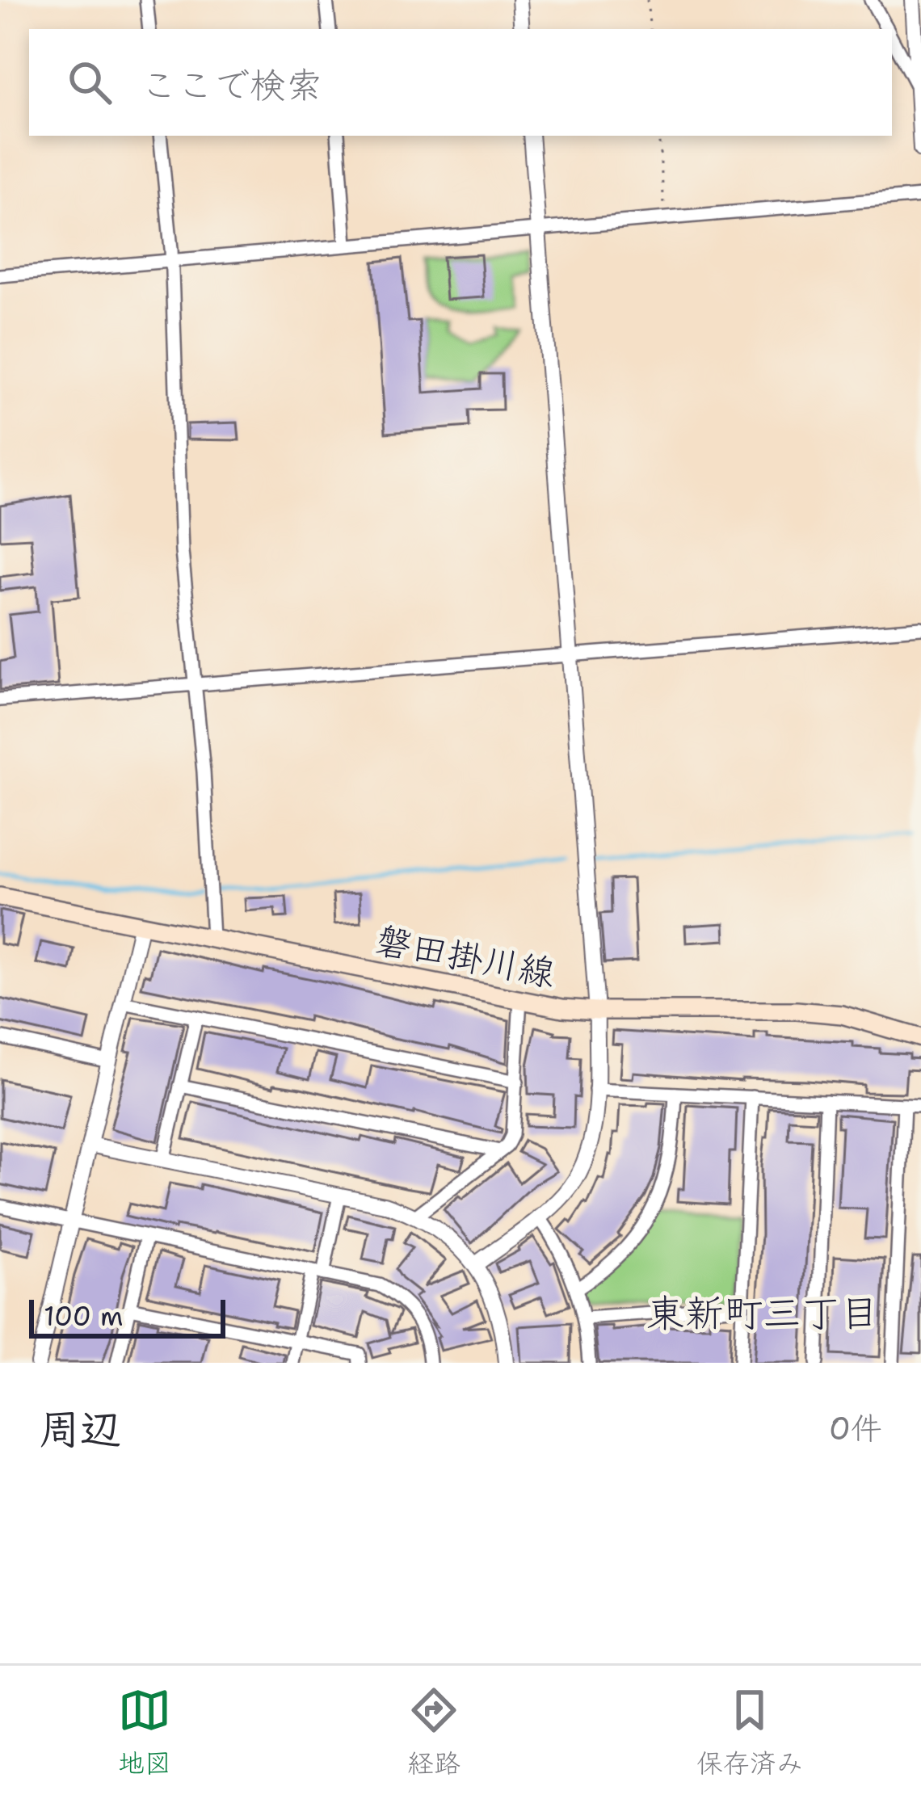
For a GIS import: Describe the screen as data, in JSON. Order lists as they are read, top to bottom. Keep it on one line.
{"streets":{"main road":["磐田掛川線"]},"districts":["東新町三丁目"],"scale_bar":"100 m","page":{"search":"ここで検索","scale":"100 m","heading":["周辺","0件"],"nav":["地図","経路","保存済み"]}}
